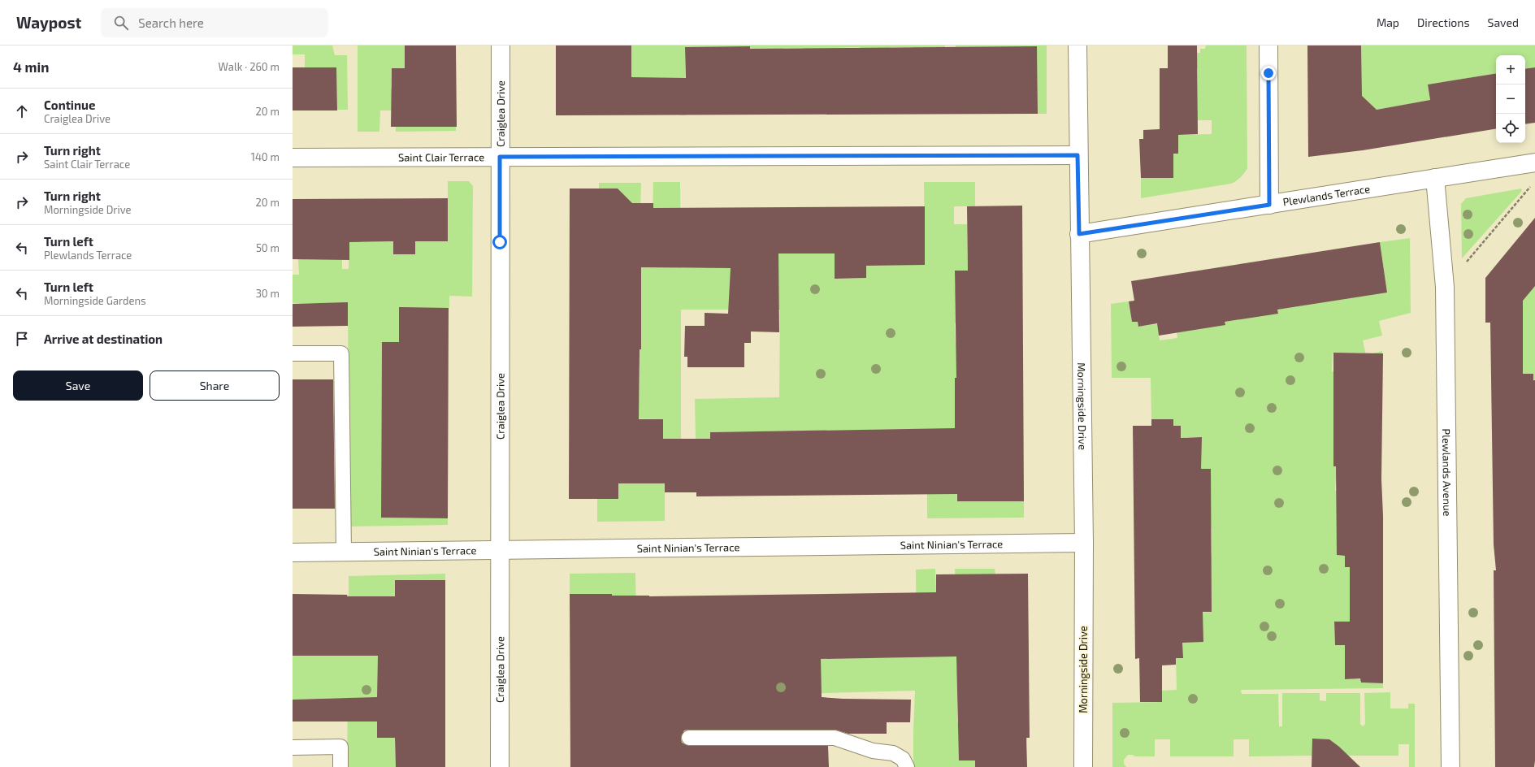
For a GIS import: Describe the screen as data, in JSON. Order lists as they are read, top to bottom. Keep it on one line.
{"streets":{"street":["Craiglea Drive","Saint Clair Terrace","Plewlands Terrace","Morningside Drive","Plewlands Avenue","Saint Ninian's Terrace"]},"crossings":[["Craiglea Drive","Saint Clair Terrace"],["Craiglea Drive","Saint Ninian's Terrace"],["Saint Clair Terrace","Morningside Drive"],["Plewlands Terrace","Morningside Drive"],["Plewlands Terrace","Plewlands Avenue"],["Morningside Drive","Saint Ninian's Terrace"]],"page":{"header":"Waypost","search":"Search here","nav":["Map","Directions","Saved"],"heading":["4 min","Walk · 260 m"],"map_buttons":["+","−"],"list":[["Continue","Craiglea Drive","20 m"],["Turn right","Saint Clair Terrace","140 m"],["Turn right","Morningside Drive","20 m"],["Turn left","Plewlands Terrace","50 m"],["Turn left","Morningside Gardens","30 m"],"Arrive at destination"],"buttons":["Save","Share"]}}
